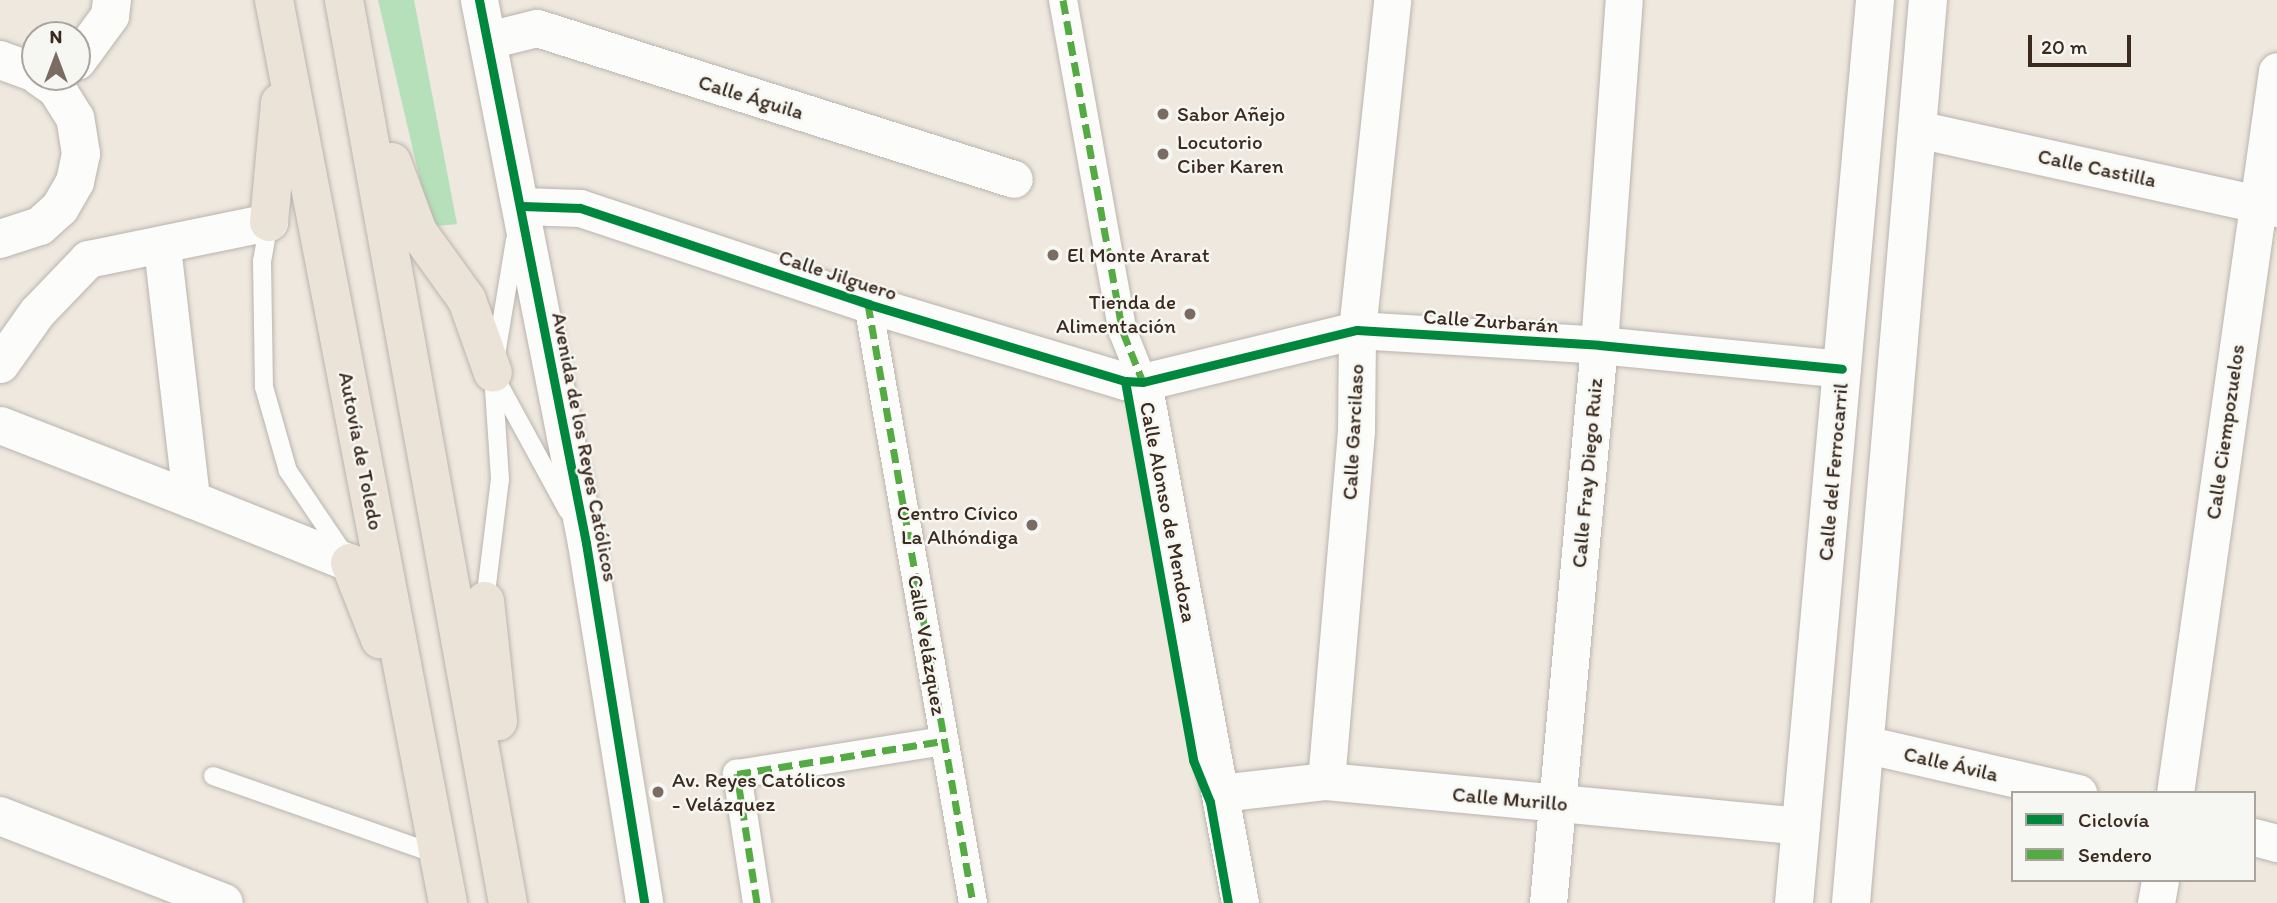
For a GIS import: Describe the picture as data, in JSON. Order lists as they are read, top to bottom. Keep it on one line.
{"streets":{"highway":["Autovía de Toledo"],"street":["Calle Águila","Calle Castilla","Calle Jilguero","Calle Zurbarán","Calle Garcilaso","Calle Ciempozuelos","Avenida de los Reyes Católicos","Calle del Ferrocarril","Calle Fray Diego Ruiz","Calle Alonso de Mendoza","Calle Velázquez","Calle Ávila","Calle Murillo"]},"crossings":[["Calle Águila","Avenida de los Reyes Católicos"],["Calle Castilla","Calle Ciempozuelos"],["Calle Jilguero","Calle Zurbarán"],["Calle Jilguero","Avenida de los Reyes Católicos"],["Calle Jilguero","Calle Alonso de Mendoza"],["Calle Jilguero","Calle Velázquez"],["Calle Zurbarán","Calle Garcilaso"],["Calle Zurbarán","Calle del Ferrocarril"],["Calle Zurbarán","Calle Fray Diego Ruiz"],["Calle Zurbarán","Calle Alonso de Mendoza"],["Calle Garcilaso","Calle Murillo"],["Calle del Ferrocarril","Calle Murillo"],["Calle Fray Diego Ruiz","Calle Murillo"],["Calle Alonso de Mendoza","Calle Murillo"]],"places":["Sabor Añejo","Locutorio Ciber Karen","El Monte Ararat","Tienda de Alimentación","Centro Cívico La Alhóndiga","Av. Reyes Católicos - Velázquez"],"legend":["Ciclovía","Sendero"],"scale_bar":"20 m","north":"top"}
